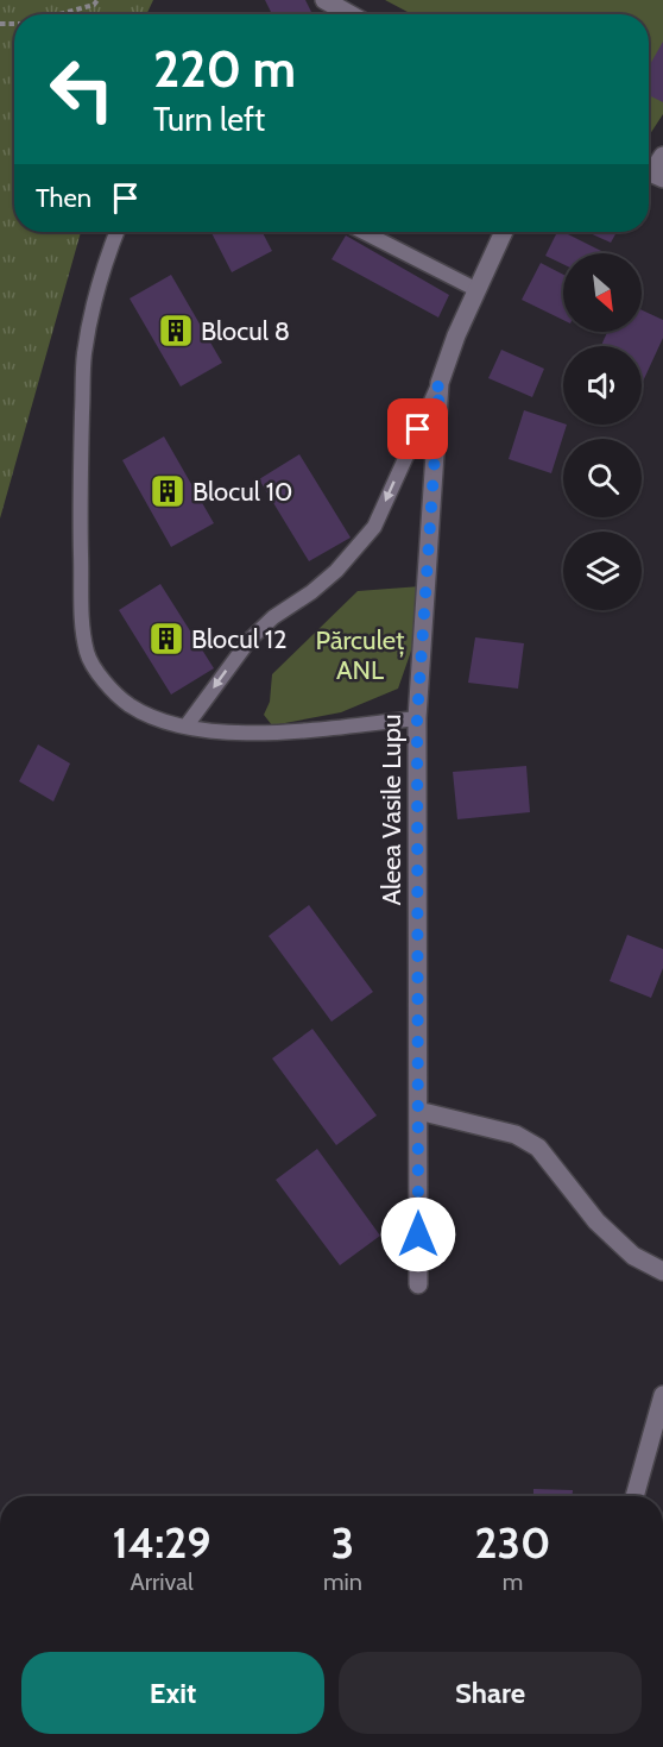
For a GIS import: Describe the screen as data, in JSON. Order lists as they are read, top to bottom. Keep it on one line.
{"streets":{"street":["Aleea Vasile Lupu"]},"parks":["Părculeț ANL"],"places":{"building":["Blocul 8","Blocul 10","Blocul 12"]},"north":"bottom right","page":{"turn":["220 m","Turn left"],"then":"Then","eta":["14:29","Arrival","3","min","230","m"],"buttons":["Exit","Share"]}}
